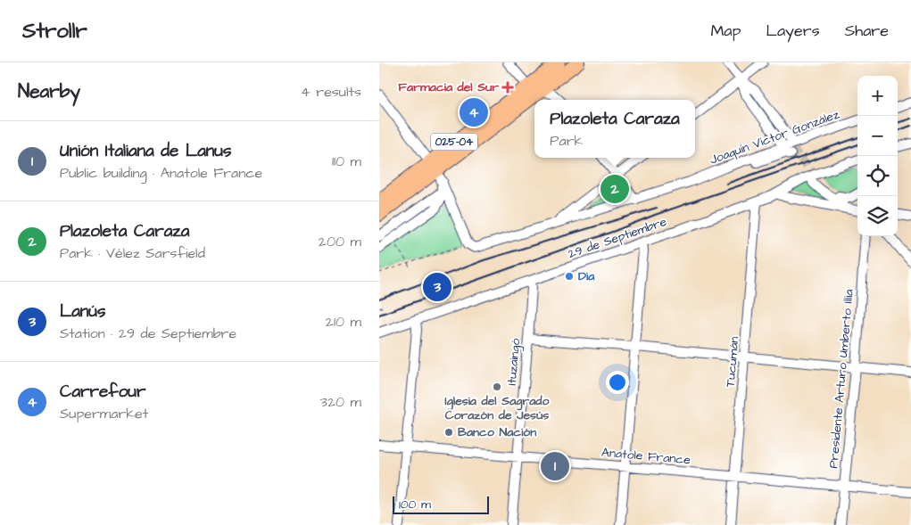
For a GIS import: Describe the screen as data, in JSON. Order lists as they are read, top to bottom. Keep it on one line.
{"streets":{"main road":["025-04"],"street":["Joaquín Víctor González","29 de Septiembre","Ituzaingó","Tucumán","Presidente Arturo Umberto Illia","Anatole France"]},"crossings":[["29 de Septiembre","Ituzaingó"],["29 de Septiembre","Tucumán"],["Ituzaingó","Anatole France"],["Tucumán","Anatole France"],["Presidente Arturo Umberto Illia","Anatole France"]],"places":{"health":["Farmacia del Sur"],"other":["Dia","Iglesia del Sagrado Corazón de Jesús","Banco Nación"]},"scale_bar":"100 m","page":{"header":"Strollr","nav":["Map","Layers","Share"],"heading":["Nearby","4 results"],"map_buttons":["+","−"],"pins":["4","2","3","1"],"popup":["Plazoleta Caraza","Park"],"list":[{"mark":"1","name":"Unión Italiana de Lanus","note":"Public building · Anatole France","value":"110 m"},{"mark":"2","name":"Plazoleta Caraza","note":"Park · Vélez Sarsfield","value":"200 m"},{"mark":"3","name":"Lanús","note":"Station · 29 de Septiembre","value":"210 m"},{"mark":"4","name":"Carrefour","note":"Supermarket","value":"320 m"}],"scale":"100 m"}}
